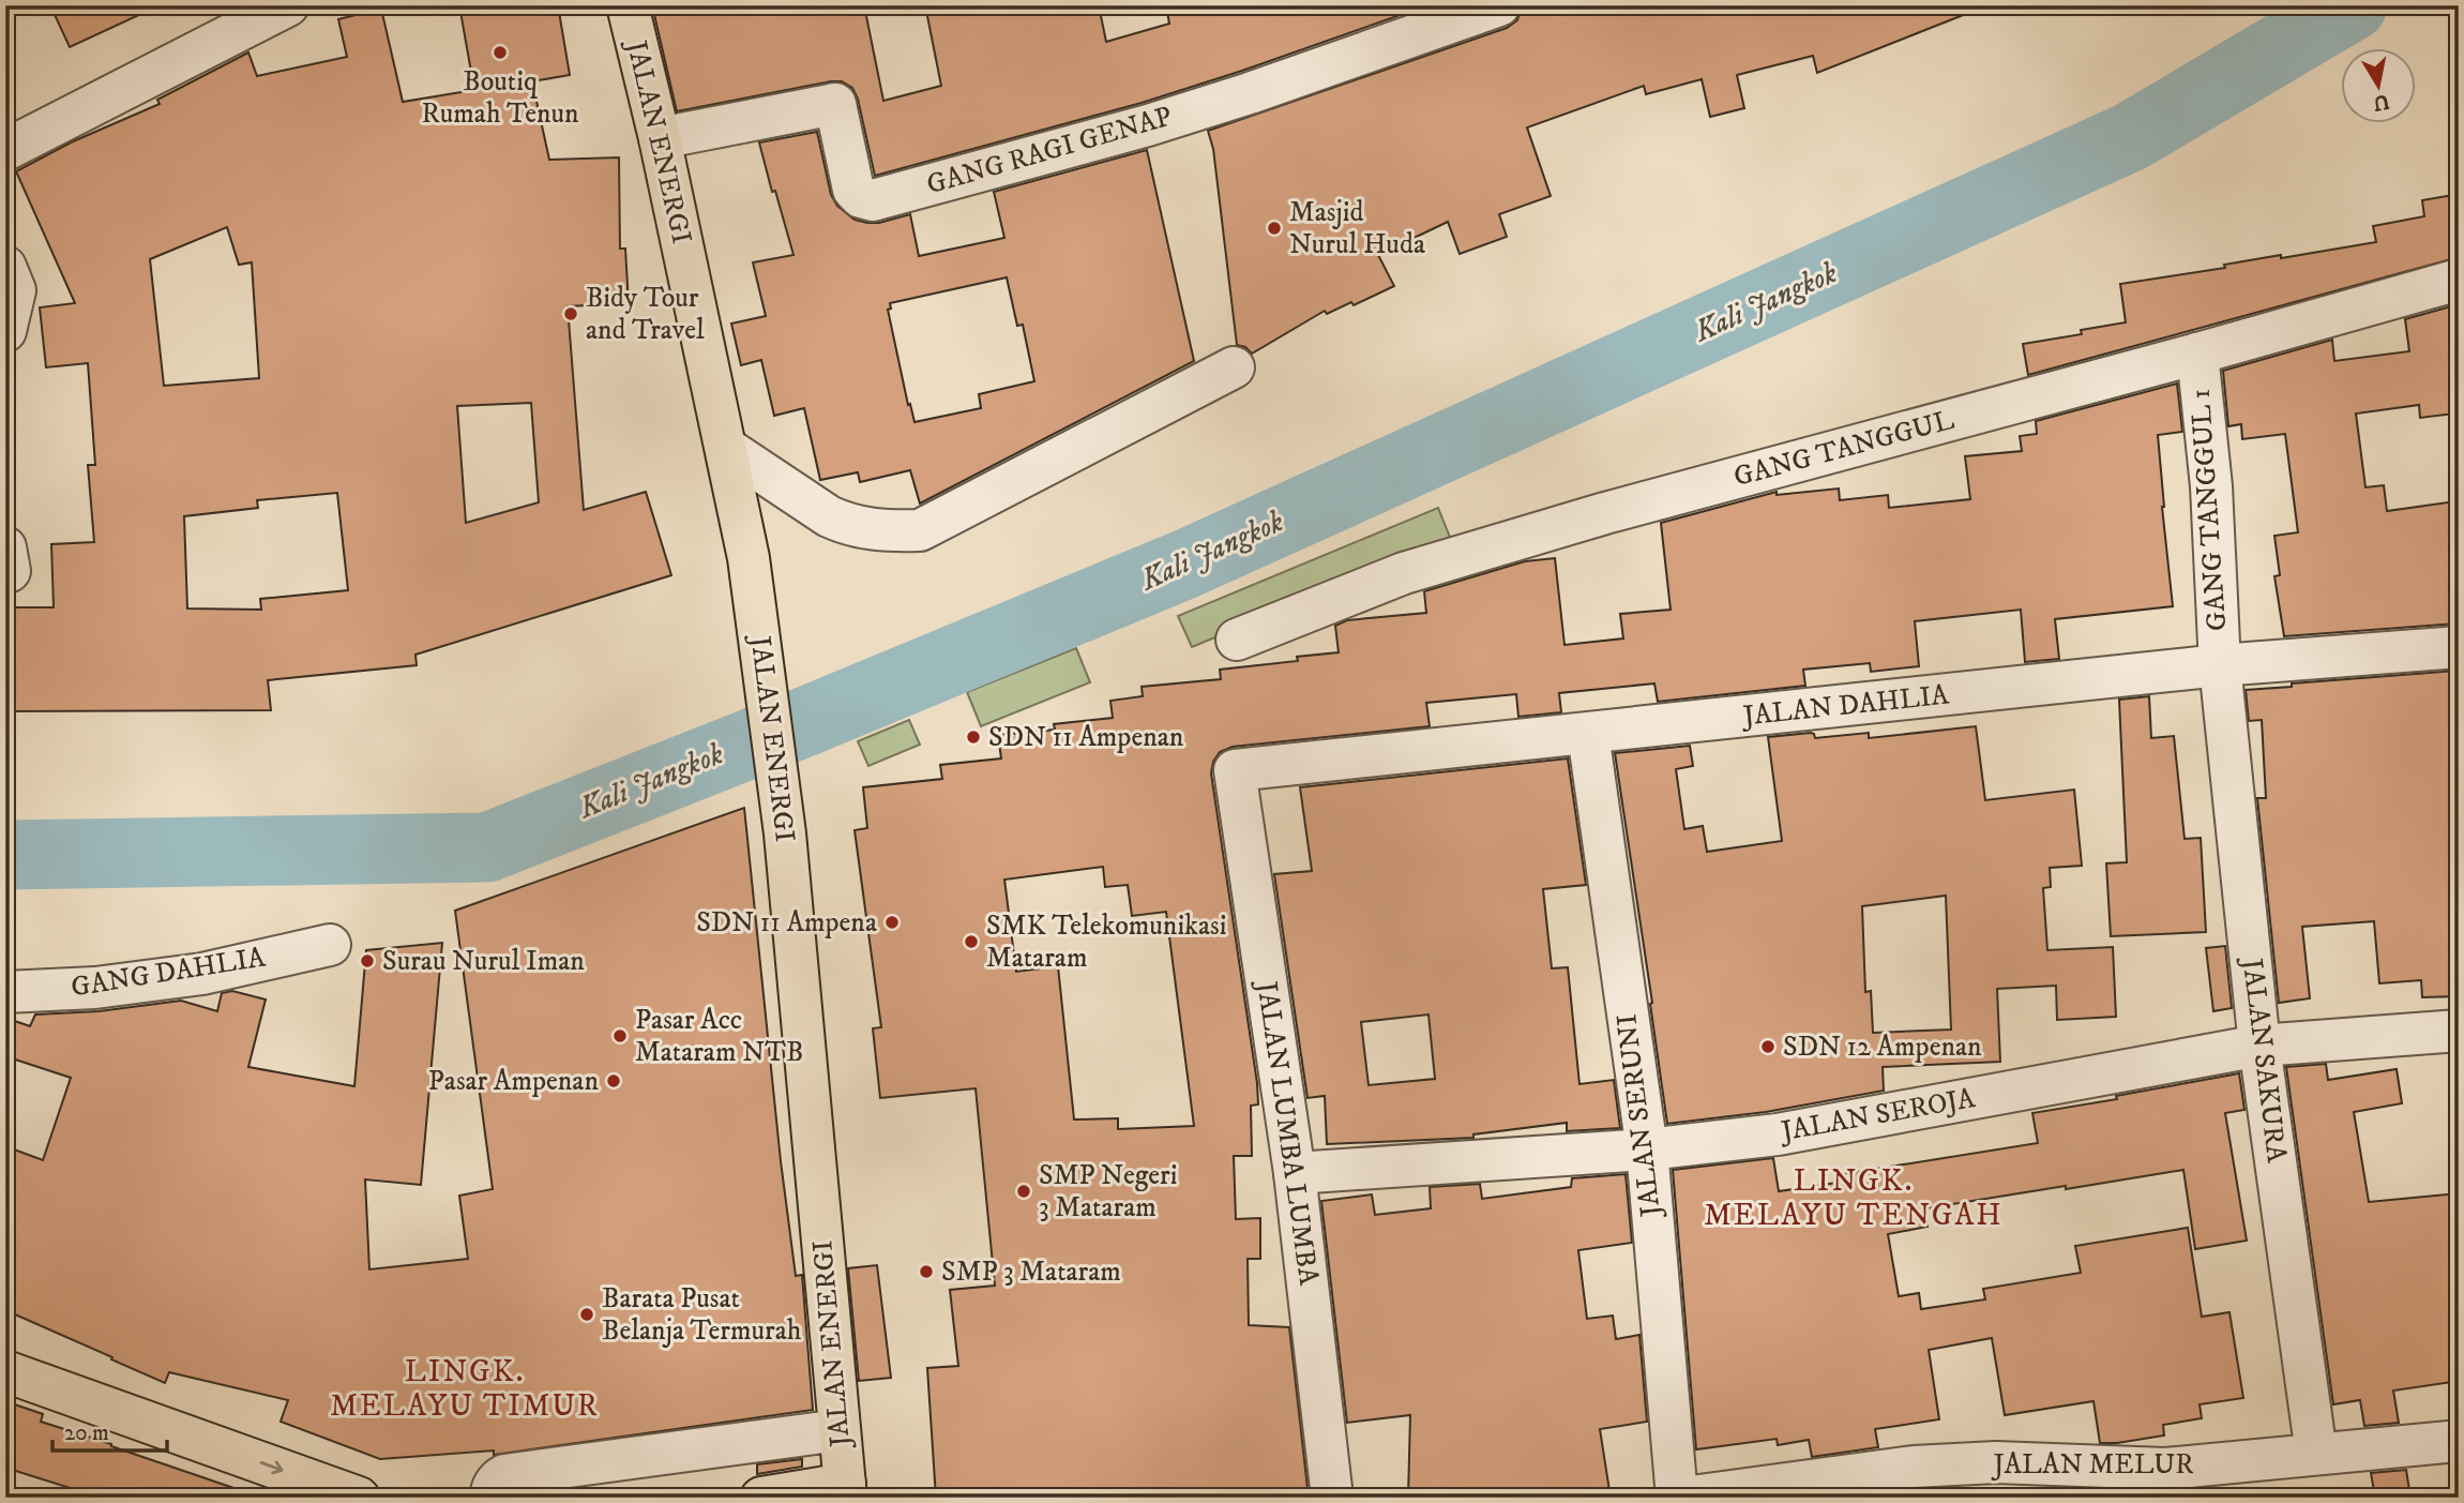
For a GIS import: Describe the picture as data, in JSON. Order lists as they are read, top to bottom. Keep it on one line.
{"streets":{"main road":["JALAN ENERGI"],"street":["GANG RAGI GENAP","GANG TANGGUL","GANG TANGGUL 1","JALAN DAHLIA","GANG DAHLIA","JALAN SAKURA","JALAN SERUNI","JALAN SEROJA","JALAN LUMBA LUMBA","JALAN MELUR"]},"crossings":[["JALAN ENERGI","GANG RAGI GENAP"],["GANG TANGGUL","GANG TANGGUL 1"],["GANG TANGGUL 1","JALAN DAHLIA"],["GANG TANGGUL 1","JALAN SAKURA"],["JALAN DAHLIA","JALAN SAKURA"],["JALAN DAHLIA","JALAN SERUNI"],["JALAN DAHLIA","JALAN LUMBA LUMBA"],["JALAN SAKURA","JALAN SEROJA"],["JALAN SAKURA","JALAN MELUR"],["JALAN SERUNI","JALAN SEROJA"],["JALAN SEROJA","JALAN LUMBA LUMBA"]],"districts":["LINGK. MELAYU TENGAH","LINGK. MELAYU TIMUR"],"water":["Kali Jangkok"],"places":["Boutiq Rumah Tenun","Masjid Nurul Huda","Bidy Tour and Travel","SDN 11 Ampenan","SDN 11 Ampena","SMK Telekomunikasi Mataram","Surau Nurul Iman","Pasar Acc Mataram NTB","SDN 12 Ampenan","Pasar Ampenan","SMP Negeri 3 Mataram","SMP 3 Mataram","Barata Pusat Belanja Termurah"],"scale_bar":"20 m","north":"bottom"}
